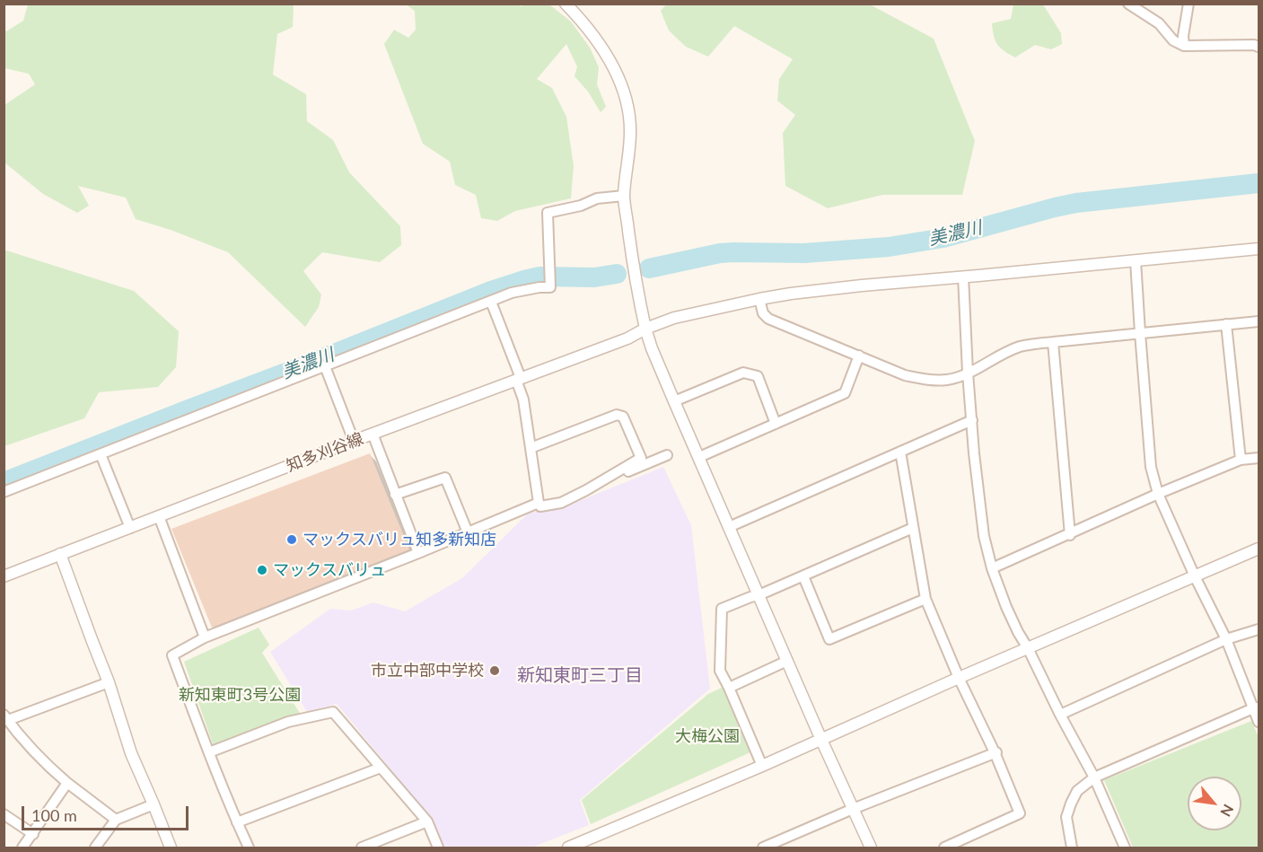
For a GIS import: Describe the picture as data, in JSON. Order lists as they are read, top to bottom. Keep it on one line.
{"streets":{"street":["知多刈谷線"]},"districts":["新知東町三丁目"],"water":["美濃川"],"parks":["新知東町3号公園","大梅公園"],"places":["マックスバリュ知多新知店","マックスバリュ","市立中部中学校"],"scale_bar":"100 m","north":"bottom right"}
